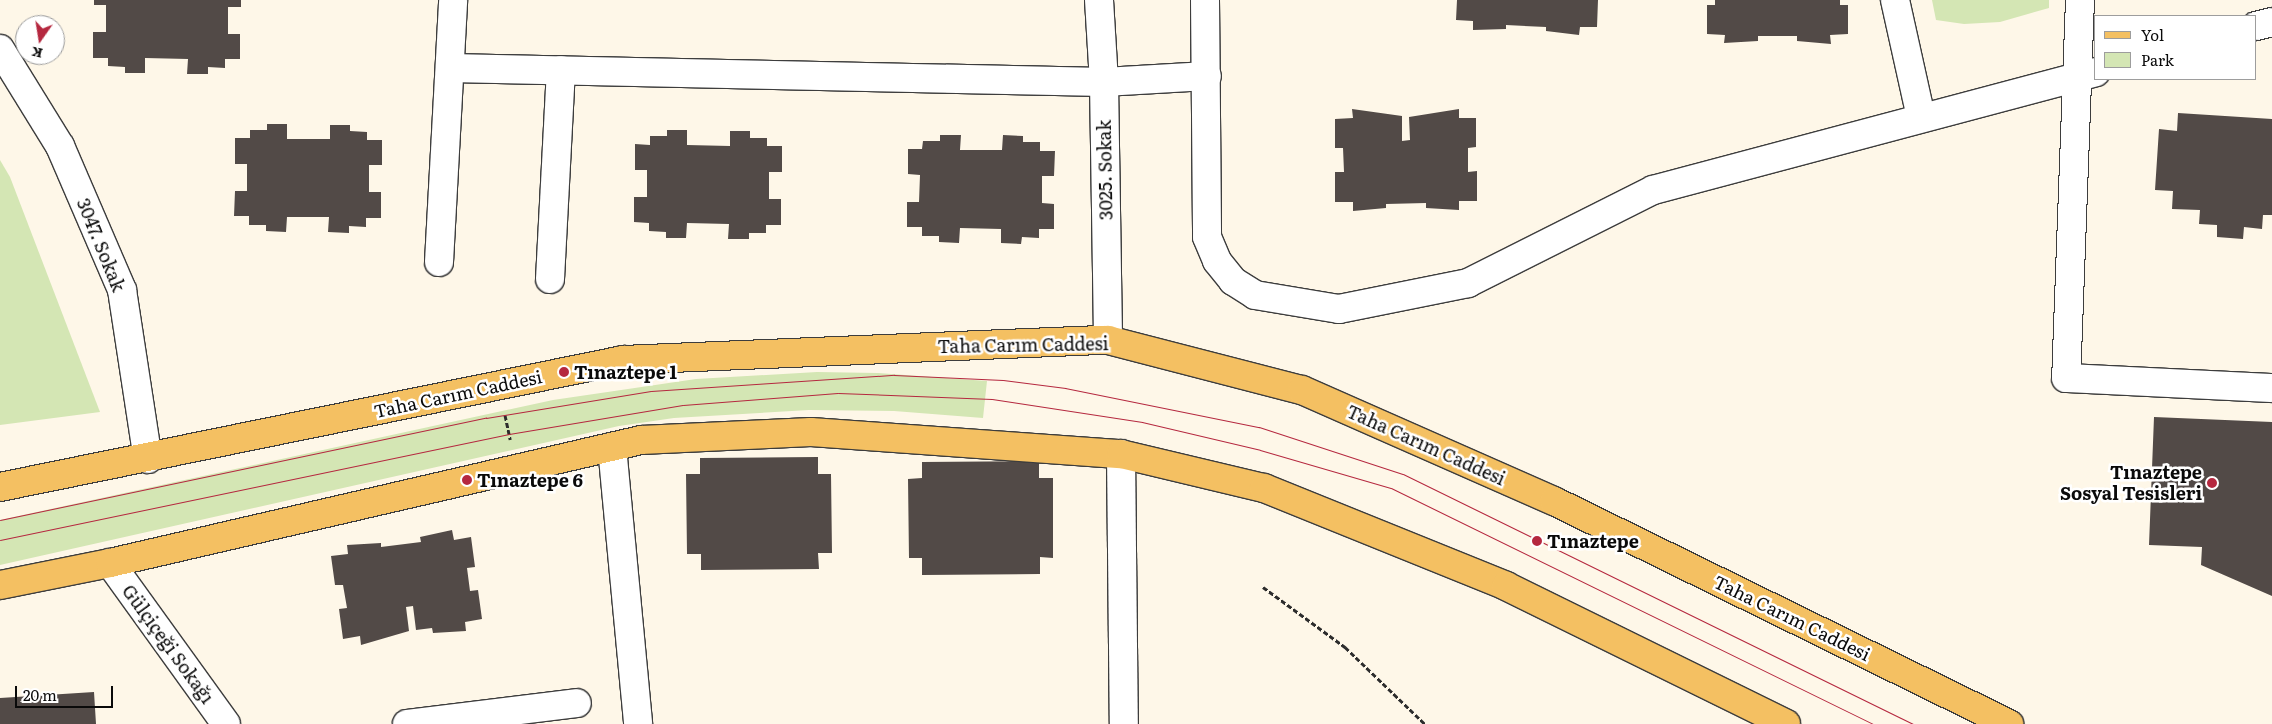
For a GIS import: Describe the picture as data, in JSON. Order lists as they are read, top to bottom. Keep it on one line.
{"streets":{"main road":["Taha Carım Caddesi"],"street":["3025. Sokak","3047. Sokak","Gülçiçeği Sokağı"]},"crossings":[["3025. Sokak","Taha Carım Caddesi"],["3047. Sokak","Taha Carım Caddesi"]],"places":["Tınaztepe 1","Tınaztepe 6","Tınaztepe Sosyal Tesisleri","Tınaztepe"],"legend":["Yol","Park"],"scale_bar":"20 m","north":"bottom"}
